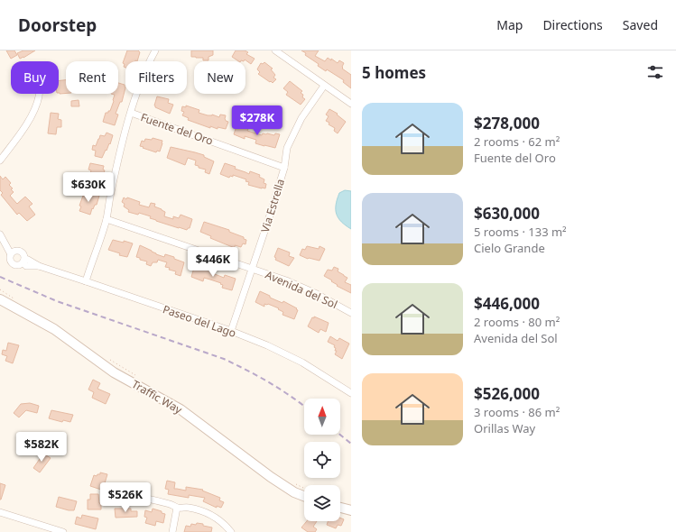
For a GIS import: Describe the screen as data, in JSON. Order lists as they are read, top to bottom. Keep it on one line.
{"streets":{"street":["Fuente del Oro","Via Estrella","Avenida del Sol","Paseo del Lago","Traffic Way"]},"crossings":[["Fuente del Oro","Via Estrella"],["Via Estrella","Avenida del Sol"],["Via Estrella","Paseo del Lago"]],"north":"top","page":{"header":"Doorstep","nav":["Map","Directions","Saved"],"heading":"5 homes","chip":["Buy","Rent","Filters","New"],"list":[{"name":"$278,000","note":"2 rooms · 62 m² · Fuente del Oro"},{"name":"$630,000","note":"5 rooms · 133 m² · Cielo Grande"},{"name":"$446,000","note":"2 rooms · 80 m² · Avenida del Sol"},{"name":"$526,000","note":"3 rooms · 86 m² · Orillas Way"}],"price":["$278K","$630K","$446K","$582K","$526K"]}}
